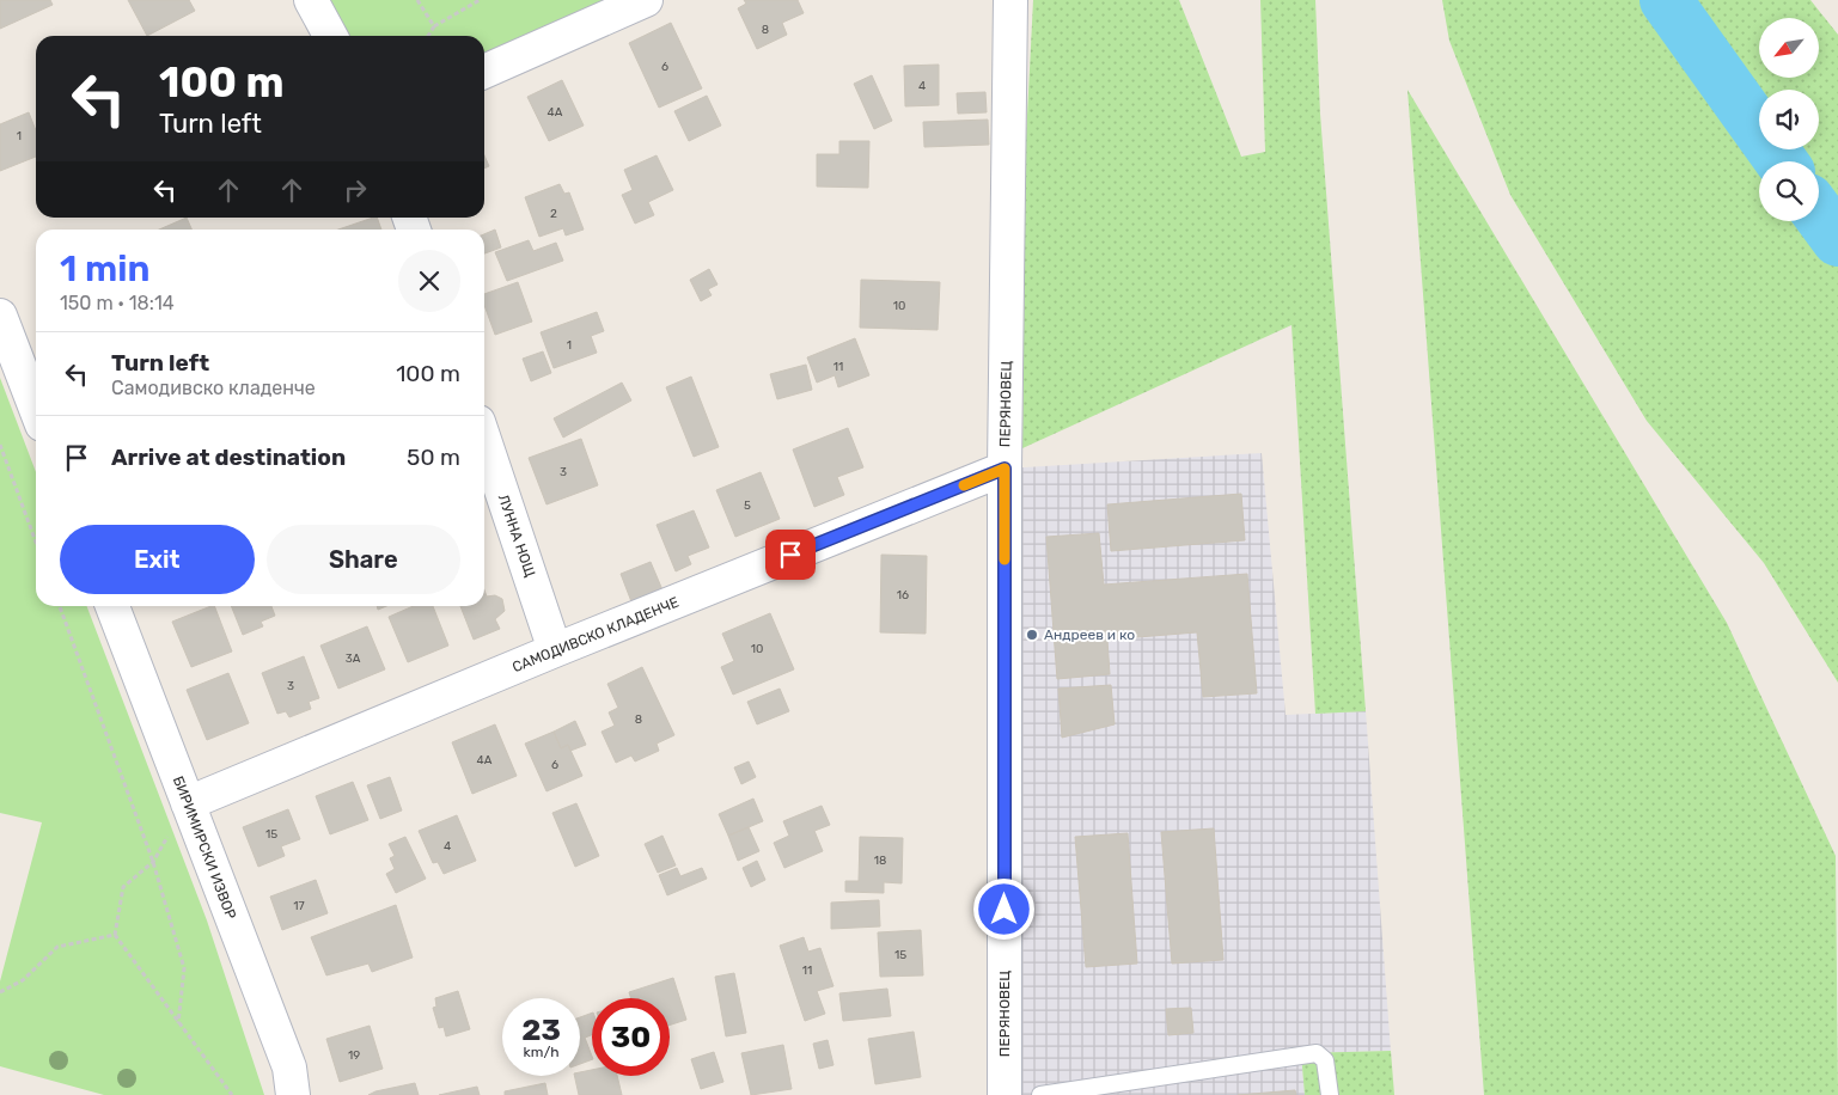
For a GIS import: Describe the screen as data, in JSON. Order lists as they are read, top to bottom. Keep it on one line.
{"streets":{"street":["ПЕРЯНОВЕЦ","ЛУННА НОЩ","САМОДИВСКО КЛАДЕНЧЕ","БИРИМИРСКИ ИЗВОР"]},"crossings":[["ПЕРЯНОВЕЦ","САМОДИВСКО КЛАДЕНЧЕ"],["ЛУННА НОЩ","САМОДИВСКО КЛАДЕНЧЕ"],["САМОДИВСКО КЛАДЕНЧЕ","БИРИМИРСКИ ИЗВОР"]],"places":["Андреев и ко"],"house_numbers":["8","6","4","4А","1","2","10","1","11","3","5","16","10","3А","3","8","4А","6","15","4","18","17","15","11","19"],"north":"bottom left","page":{"turn":["100 m","Turn left"],"heading":["1 min","150 m · 18:14"],"list":[{"name":"Turn left","note":"Самодивско кладенче","value":"100 m"},{"name":"Arrive at destination","value":"50 m"}],"buttons":["Exit","Share"],"speed":"23 km/h","limit":"30"}}
